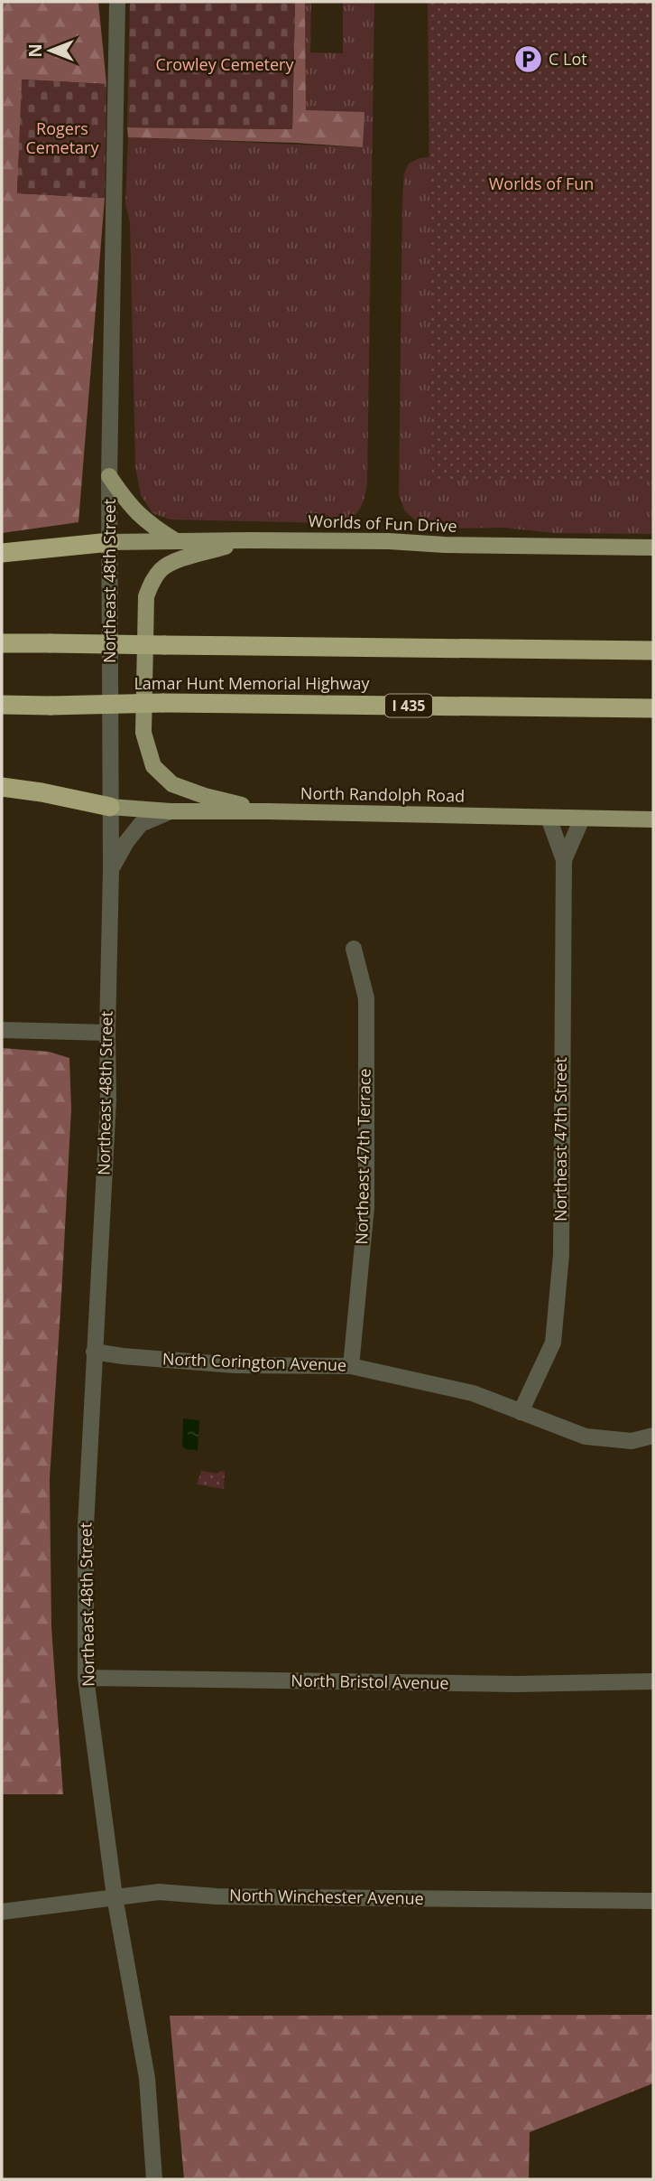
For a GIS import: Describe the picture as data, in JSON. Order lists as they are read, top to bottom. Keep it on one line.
{"streets":{"highway":["Lamar Hunt Memorial Highway","I 435"],"main road":["Worlds of Fun Drive","North Randolph Road"],"street":["Northeast 48th Street","Northeast 47th Street","Northeast 47th Terrace","North Corington Avenue","North Bristol Avenue","North Winchester Avenue"]},"crossings":[["Worlds of Fun Drive","Northeast 48th Street"],["Northeast 48th Street","North Randolph Road"],["Northeast 48th Street","North Corington Avenue"],["Northeast 48th Street","North Bristol Avenue"],["Northeast 48th Street","North Winchester Avenue"],["North Randolph Road","Northeast 47th Street"],["Northeast 47th Street","North Corington Avenue"],["Northeast 47th Terrace","North Corington Avenue"]],"parks":["Crowley Cemetery","Rogers Cemetary","Worlds of Fun"],"places":{"parking":["C Lot"]},"north":"left"}
